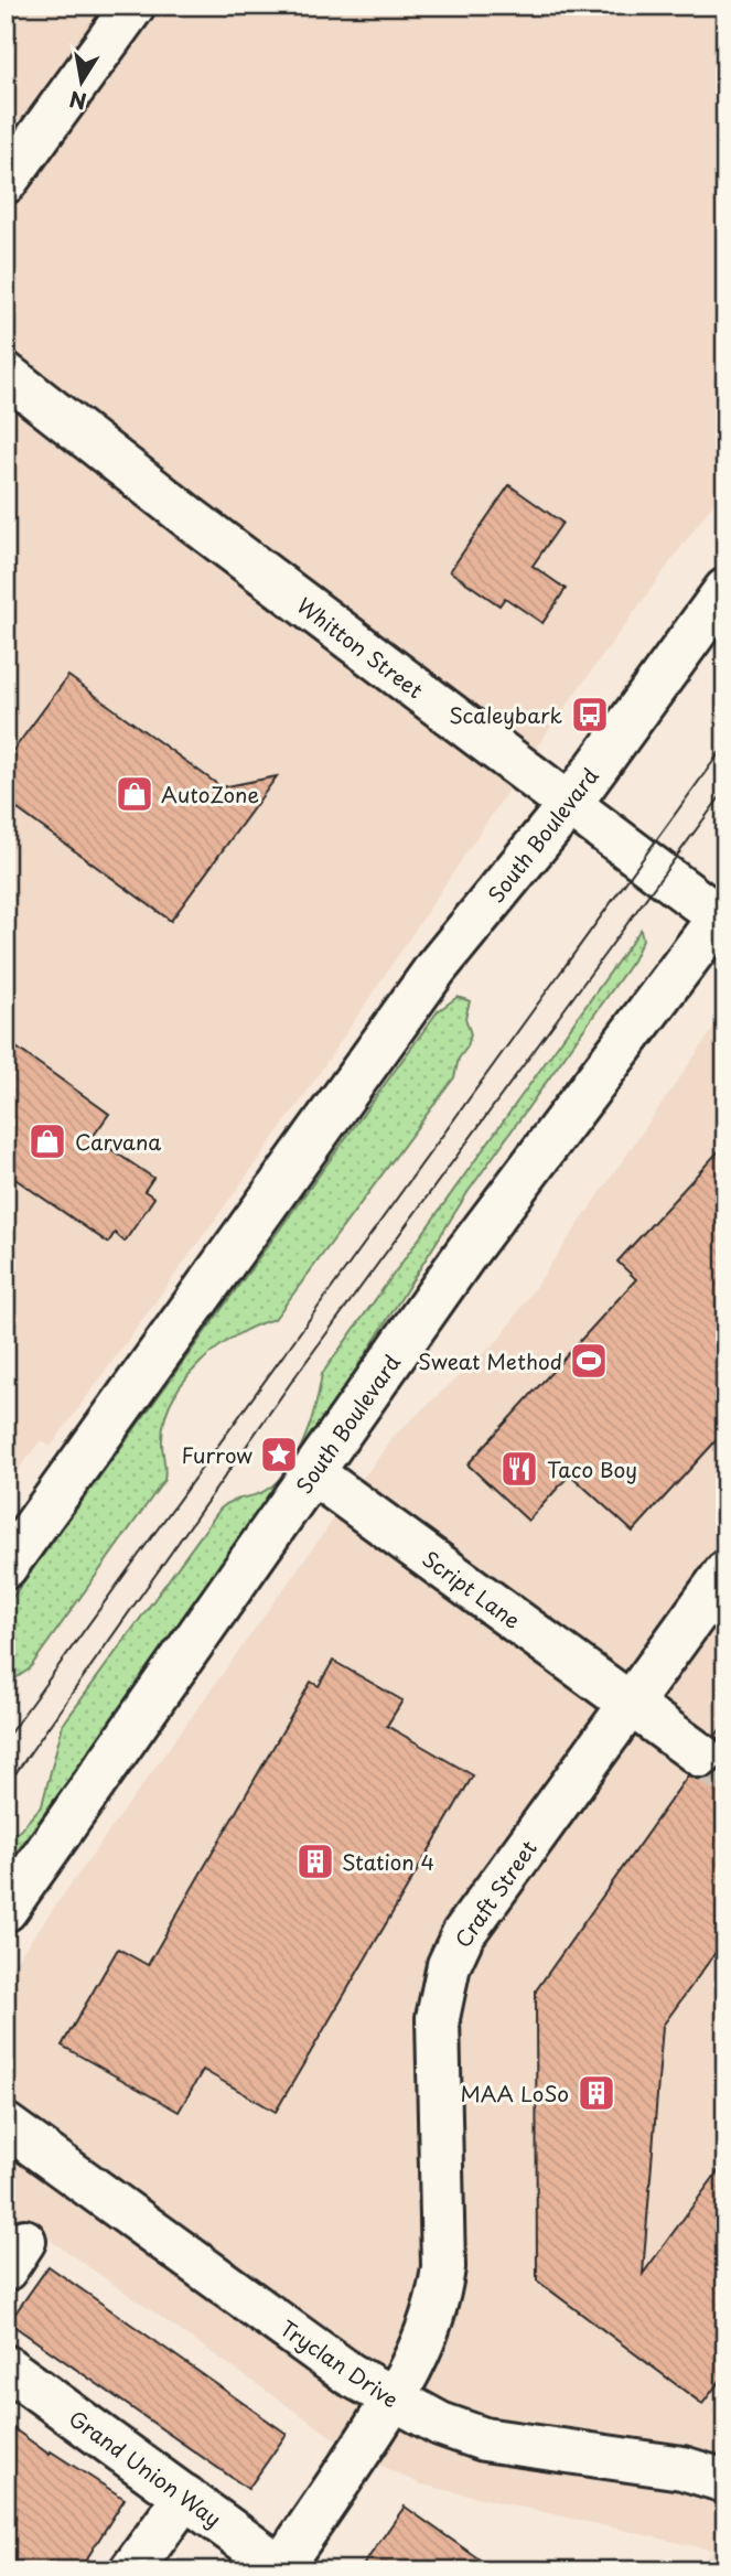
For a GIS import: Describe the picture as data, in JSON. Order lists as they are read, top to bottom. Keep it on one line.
{"streets":{"street":["Whitton Street","South Boulevard","Script Lane","Craft Street","Tryclan Drive","Grand Union Way"]},"crossings":[["Whitton Street","South Boulevard"],["South Boulevard","Script Lane"],["Script Lane","Craft Street"],["Craft Street","Tryclan Drive"],["Craft Street","Grand Union Way"]],"places":{"bus stop":["Scaleybark"],"shop":["AutoZone","Carvana"],"sports":["Sweat Method"],"place":["Furrow"],"restaurant":["Taco Boy"],"building":["Station 4","MAA LoSo"]},"north":"bottom"}
